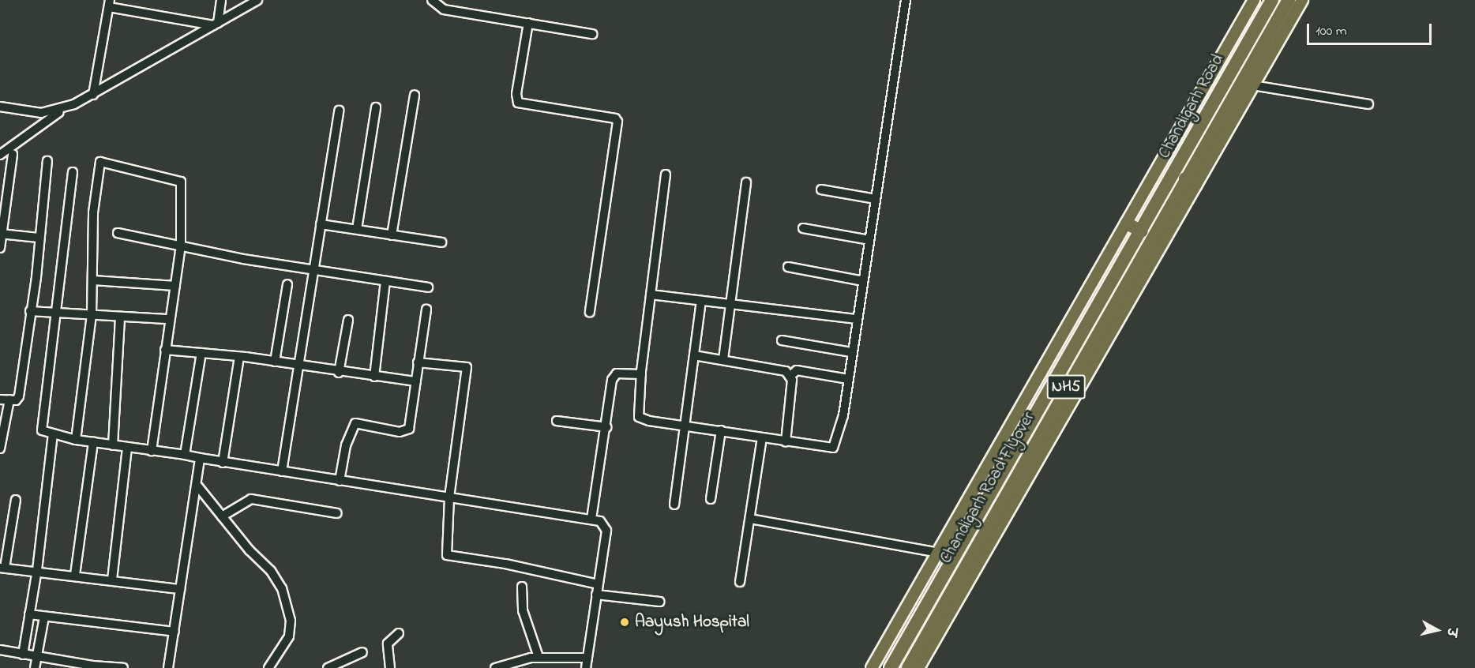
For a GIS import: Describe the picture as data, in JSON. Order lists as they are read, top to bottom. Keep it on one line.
{"streets":{"highway":["Chandigarh Road","NH5","Chandigarh Road Flyover"]},"crossings":[["Chandigarh Road","Chandigarh Road Flyover"],["NH5","Chandigarh Road Flyover"]],"places":["Aayush Hospital"],"scale_bar":"100 m","north":"right"}
